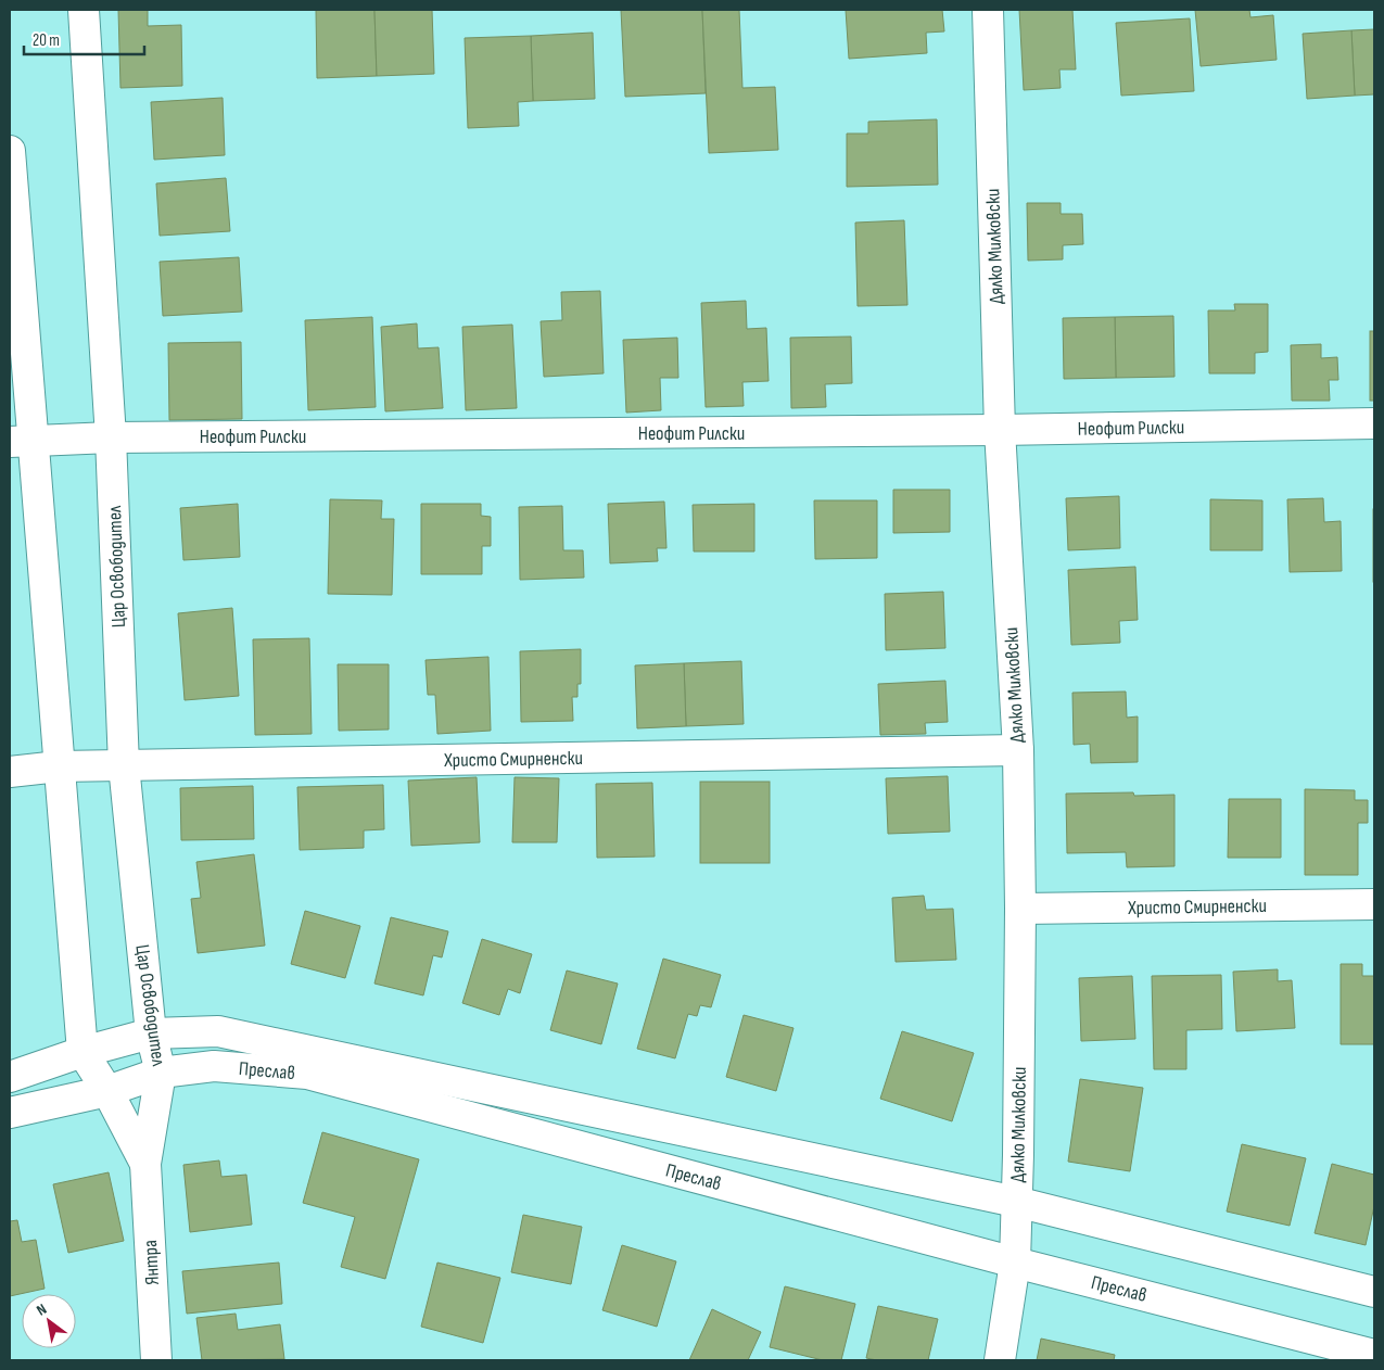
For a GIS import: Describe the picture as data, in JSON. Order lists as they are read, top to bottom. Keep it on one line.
{"streets":{"street":["Дялко Милковски","Неофит Рилски","Цар Освободител","Христо Смирненски","Преслав","Янтра"]},"crossings":[["Дялко Милковски","Неофит Рилски"],["Дялко Милковски","Христо Смирненски"],["Дялко Милковски","Преслав"],["Неофит Рилски","Цар Освободител"],["Цар Освободител","Христо Смирненски"],["Цар Освободител","Преслав"],["Цар Освободител","Янтра"]],"scale_bar":"20 m","north":"top left"}
